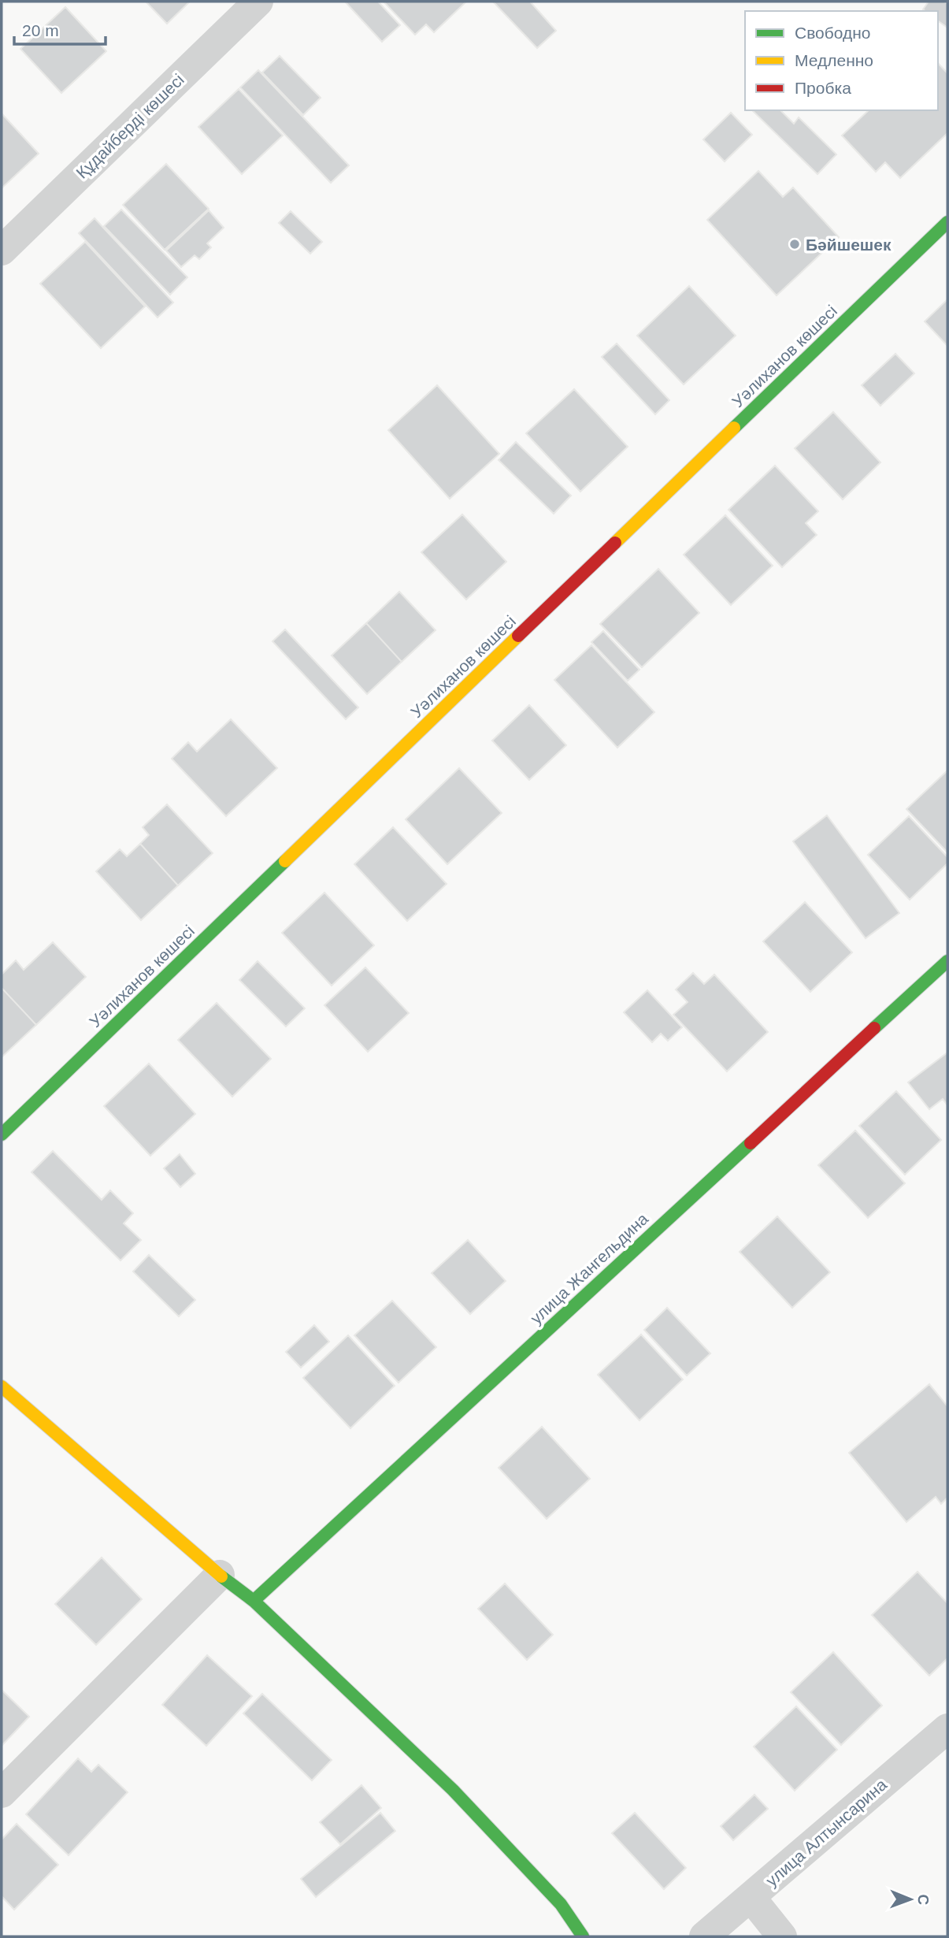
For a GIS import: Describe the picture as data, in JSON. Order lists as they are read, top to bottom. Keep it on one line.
{"streets":{"street":["Құдайберді көшесі","Уәлиханов көшесі","улица Жангельдина","улица Алтынсарина"]},"places":["Бәйшешек"],"legend":["Свободно","Медленно","Пробка"],"scale_bar":"20 m","north":"right"}
